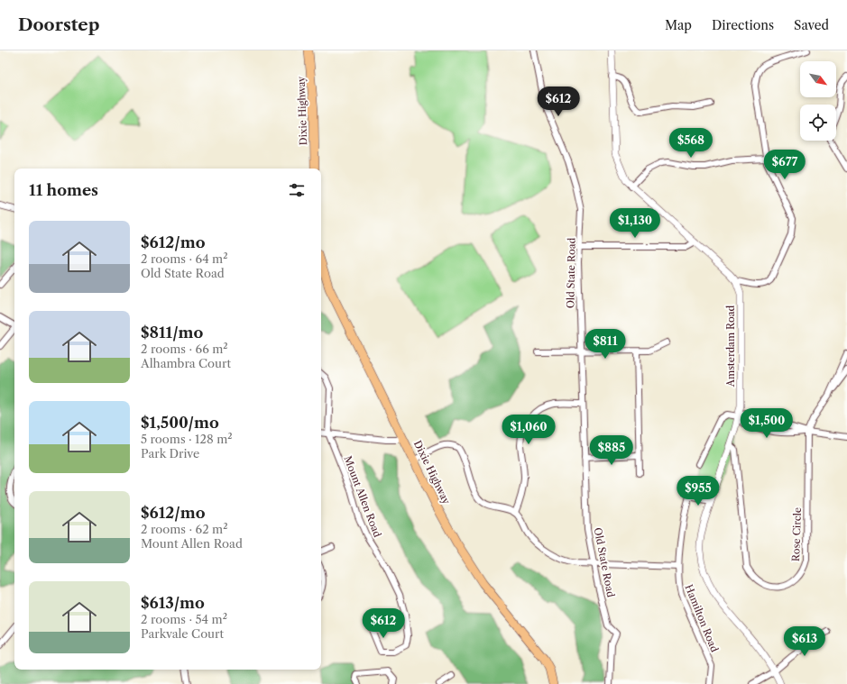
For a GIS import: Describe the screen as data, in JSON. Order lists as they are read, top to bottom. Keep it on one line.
{"streets":{"main road":["Dixie Highway"],"street":["Old State Road","Amsterdam Road","Mount Allen Road","Rose Circle","Hamilton Road"]},"crossings":[["Amsterdam Road","Rose Circle"],["Amsterdam Road","Hamilton Road"]],"north":"bottom right","page":{"header":"Doorstep","nav":["Map","Directions","Saved"],"price":["$612","$568","$677","$1,130","$811","$1,500","$1,060","$885","$955","$612","$613"],"heading":"11 homes","list":[{"name":"$612/mo","note":"2 rooms · 64 m² · Old State Road"},{"name":"$811/mo","note":"2 rooms · 66 m² · Alhambra Court"},{"name":"$1,500/mo","note":"5 rooms · 128 m² · Park Drive"},{"name":"$612/mo","note":"2 rooms · 62 m² · Mount Allen Road"},{"name":"$613/mo","note":"2 rooms · 54 m² · Parkvale Court"}]}}
